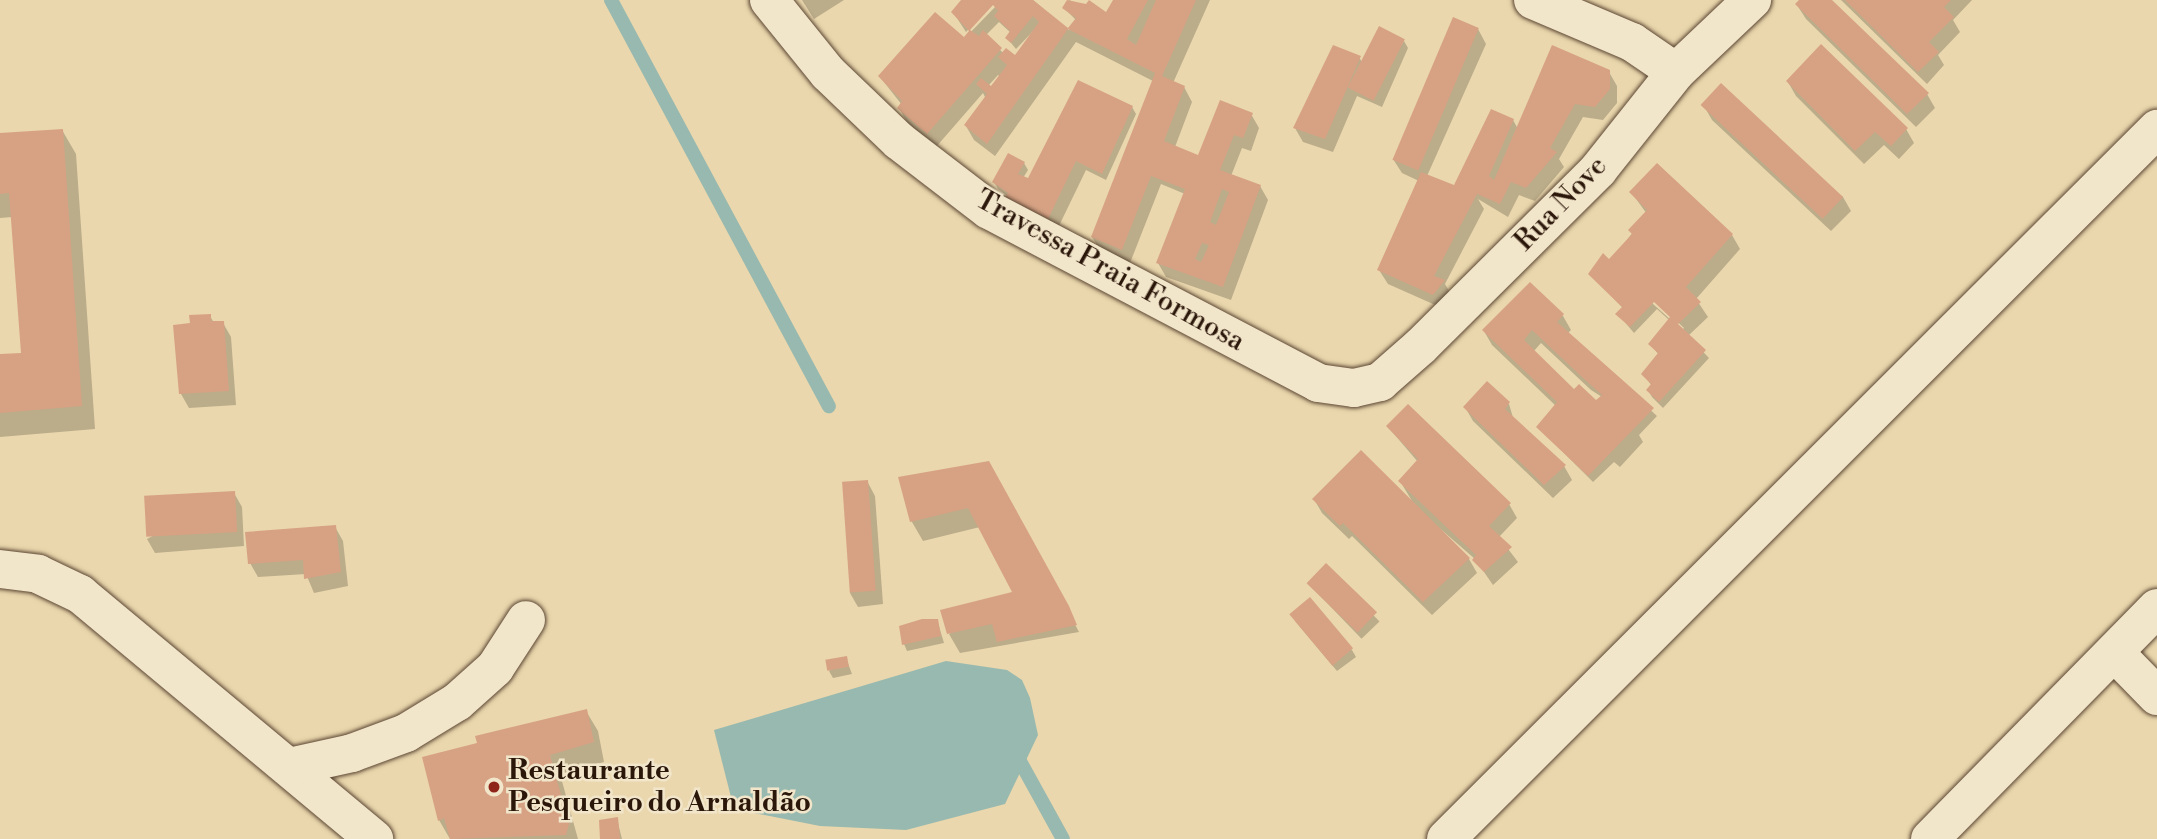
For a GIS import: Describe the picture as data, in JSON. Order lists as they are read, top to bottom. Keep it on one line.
{"streets":{"street":["Rua Nove","Travessa Praia Formosa"]},"crossings":[["Rua Nove","Travessa Praia Formosa"]],"places":["Restaurante Pesqueiro do Arnaldão"]}
